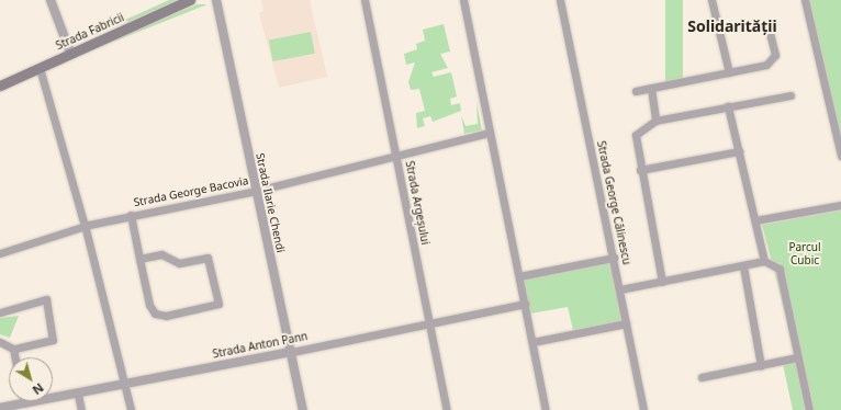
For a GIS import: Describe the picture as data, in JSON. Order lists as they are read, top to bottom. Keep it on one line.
{"streets":{"main road":["Strada Fabricii"],"street":["Strada George Bacovia","Strada Ilarie Chendi","Strada Argeșului","Strada George Călinescu","Strada Anton Pann"]},"crossings":[["Strada George Bacovia","Strada Ilarie Chendi"],["Strada George Bacovia","Strada Argeșului"],["Strada Ilarie Chendi","Strada Anton Pann"],["Strada Argeșului","Strada Anton Pann"]],"districts":["Solidarității"],"parks":["Parcul Cubic"],"north":"bottom right"}
